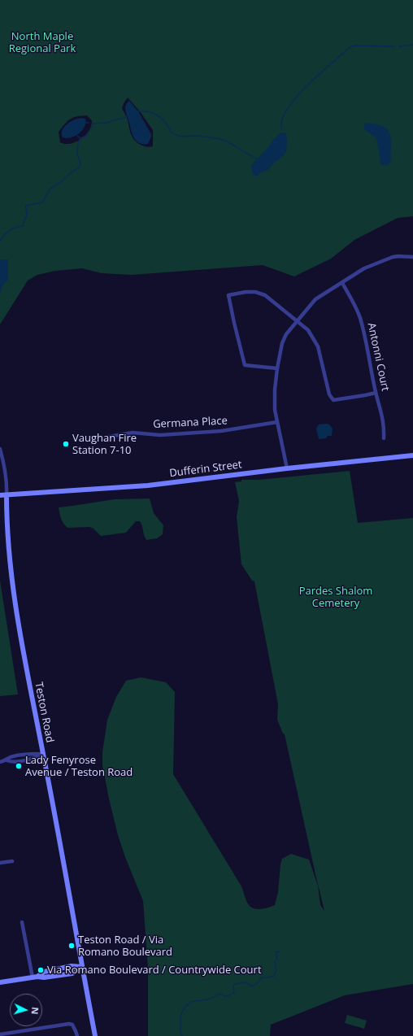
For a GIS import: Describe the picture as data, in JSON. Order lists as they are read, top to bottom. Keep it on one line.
{"streets":{"main road":["Dufferin Street","Teston Road"],"street":["Antonni Court","Germana Place"]},"crossings":[["Dufferin Street","Teston Road"]],"parks":["North Maple Regional Park","Pardes Shalom Cemetery"],"places":["Vaughan Fire Station 7-10","Lady Fenyrose Avenue / Teston Road","Teston Road / Via Romano Boulevard","Via Romano Boulevard / Countrywide Court"],"north":"right"}
